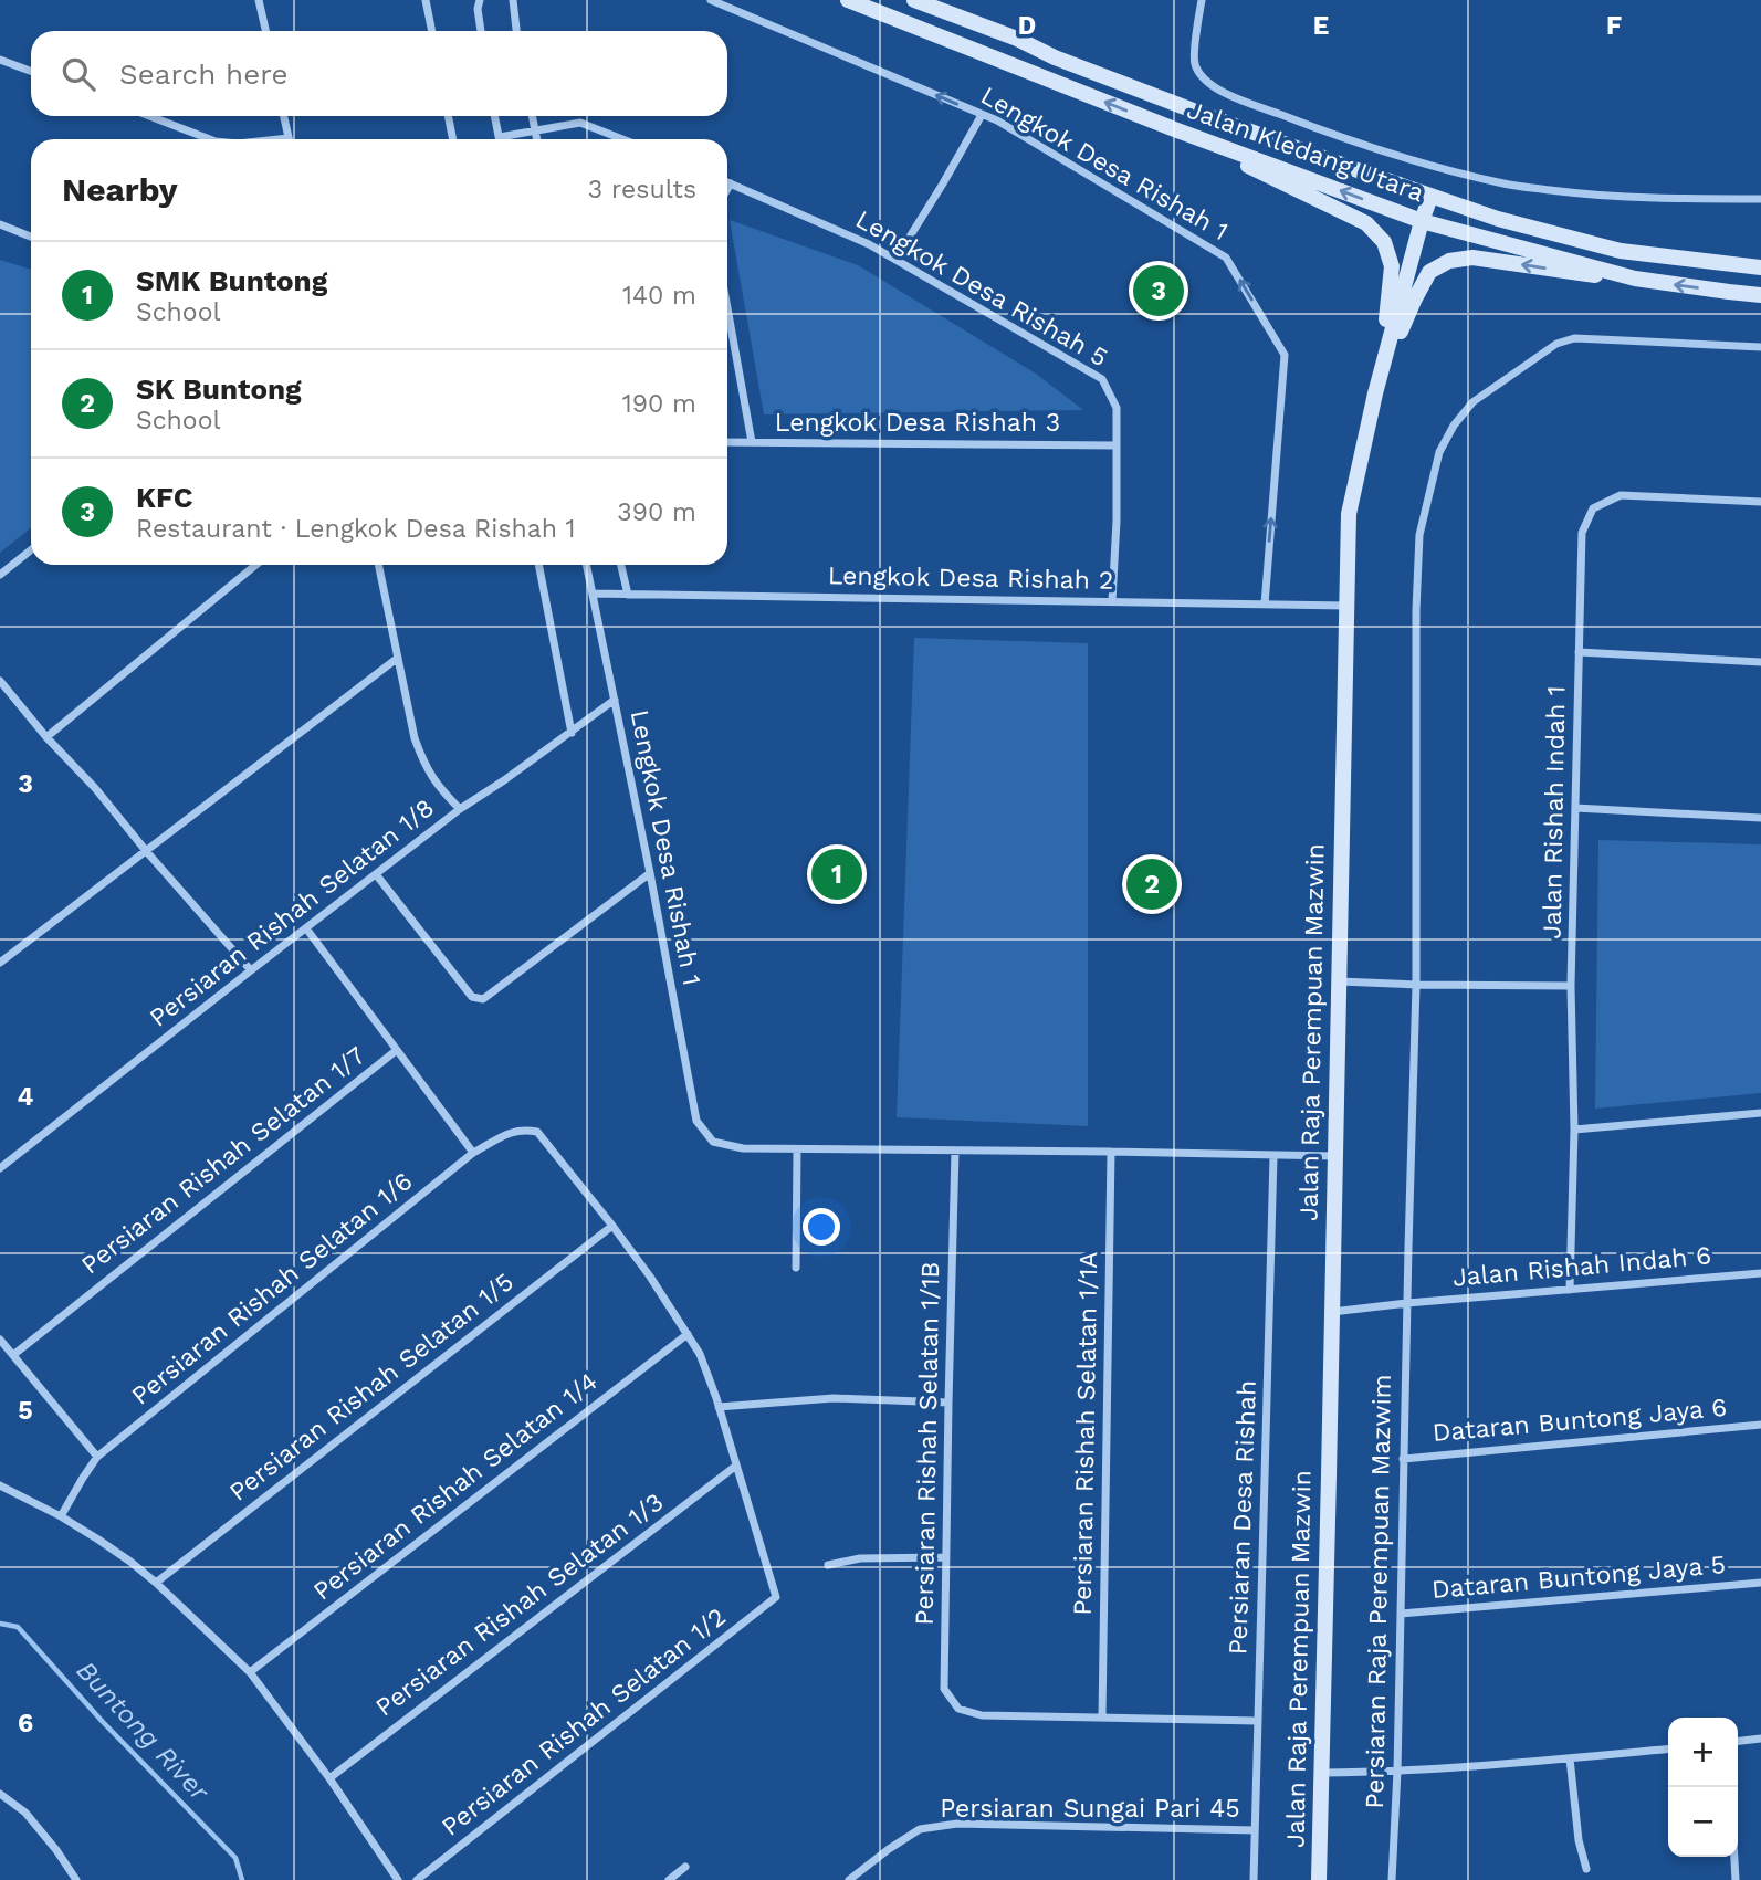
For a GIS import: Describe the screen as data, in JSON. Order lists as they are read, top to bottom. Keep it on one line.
{"streets":{"main road":["Jalan Kledang Utara","Jalan Raja Perempuan Mazwin"],"street":["Lengkok Desa Rishah 1","Lengkok Desa Rishah 5","Lengkok Desa Rishah 3","Lengkok Desa Rishah 2","Jalan Rishah Indah 1","Persiaran Rishah Selatan 1/8","Persiaran Rishah Selatan 1/7","Jalan Rishah Indah 6","Persiaran Rishah Selatan 1/6","Persiaran Rishah Selatan 1/5","Dataran Buntong Jaya 6","Persiaran Rishah Selatan 1/1A","Persiaran Rishah Selatan 1/1B","Persiaran Rishah Selatan 1/4","Persiaran Desa Rishah","Dataran Buntong Jaya 5","Persiaran Raja Perempuan Mazwim","Persiaran Rishah Selatan 1/3","Persiaran Rishah Selatan 1/2","Persiaran Sungai Pari 45"]},"crossings":[["Jalan Kledang Utara","Jalan Raja Perempuan Mazwin"],["Lengkok Desa Rishah 1","Lengkok Desa Rishah 2"],["Lengkok Desa Rishah 1","Persiaran Rishah Selatan 1/8"],["Lengkok Desa Rishah 5","Lengkok Desa Rishah 3"],["Lengkok Desa Rishah 5","Lengkok Desa Rishah 2"],["Lengkok Desa Rishah 2","Jalan Raja Perempuan Mazwin"],["Jalan Rishah Indah 1","Jalan Rishah Indah 6"],["Jalan Raja Perempuan Mazwin","Jalan Rishah Indah 6"],["Persiaran Rishah Selatan 1/7","Persiaran Rishah Selatan 1/6"],["Jalan Rishah Indah 6","Persiaran Raja Perempuan Mazwim"],["Persiaran Rishah Selatan 1/6","Persiaran Rishah Selatan 1/5"],["Dataran Buntong Jaya 6","Persiaran Raja Perempuan Mazwim"],["Persiaran Rishah Selatan 1/1A","Persiaran Rishah Selatan 1/1B"],["Persiaran Desa Rishah","Persiaran Sungai Pari 45"],["Dataran Buntong Jaya 5","Persiaran Raja Perempuan Mazwim"],["Persiaran Rishah Selatan 1/3","Persiaran Rishah Selatan 1/2"]],"one_way":["Lengkok Desa Rishah 1"],"water":["Buntong River"],"page":{"search":"Search here","heading":["Nearby","3 results"],"list":[{"mark":"1","name":"SMK Buntong","note":"School","value":"140 m"},{"mark":"2","name":"SK Buntong","note":"School","value":"190 m"},{"mark":"3","name":"KFC","note":"Restaurant · Lengkok Desa Rishah 1","value":"390 m"}],"pins":["3","1","2"],"map_buttons":["+","−"]},"grid":{"columns":["D","E","F"],"rows":["3","4","5","6"]}}
